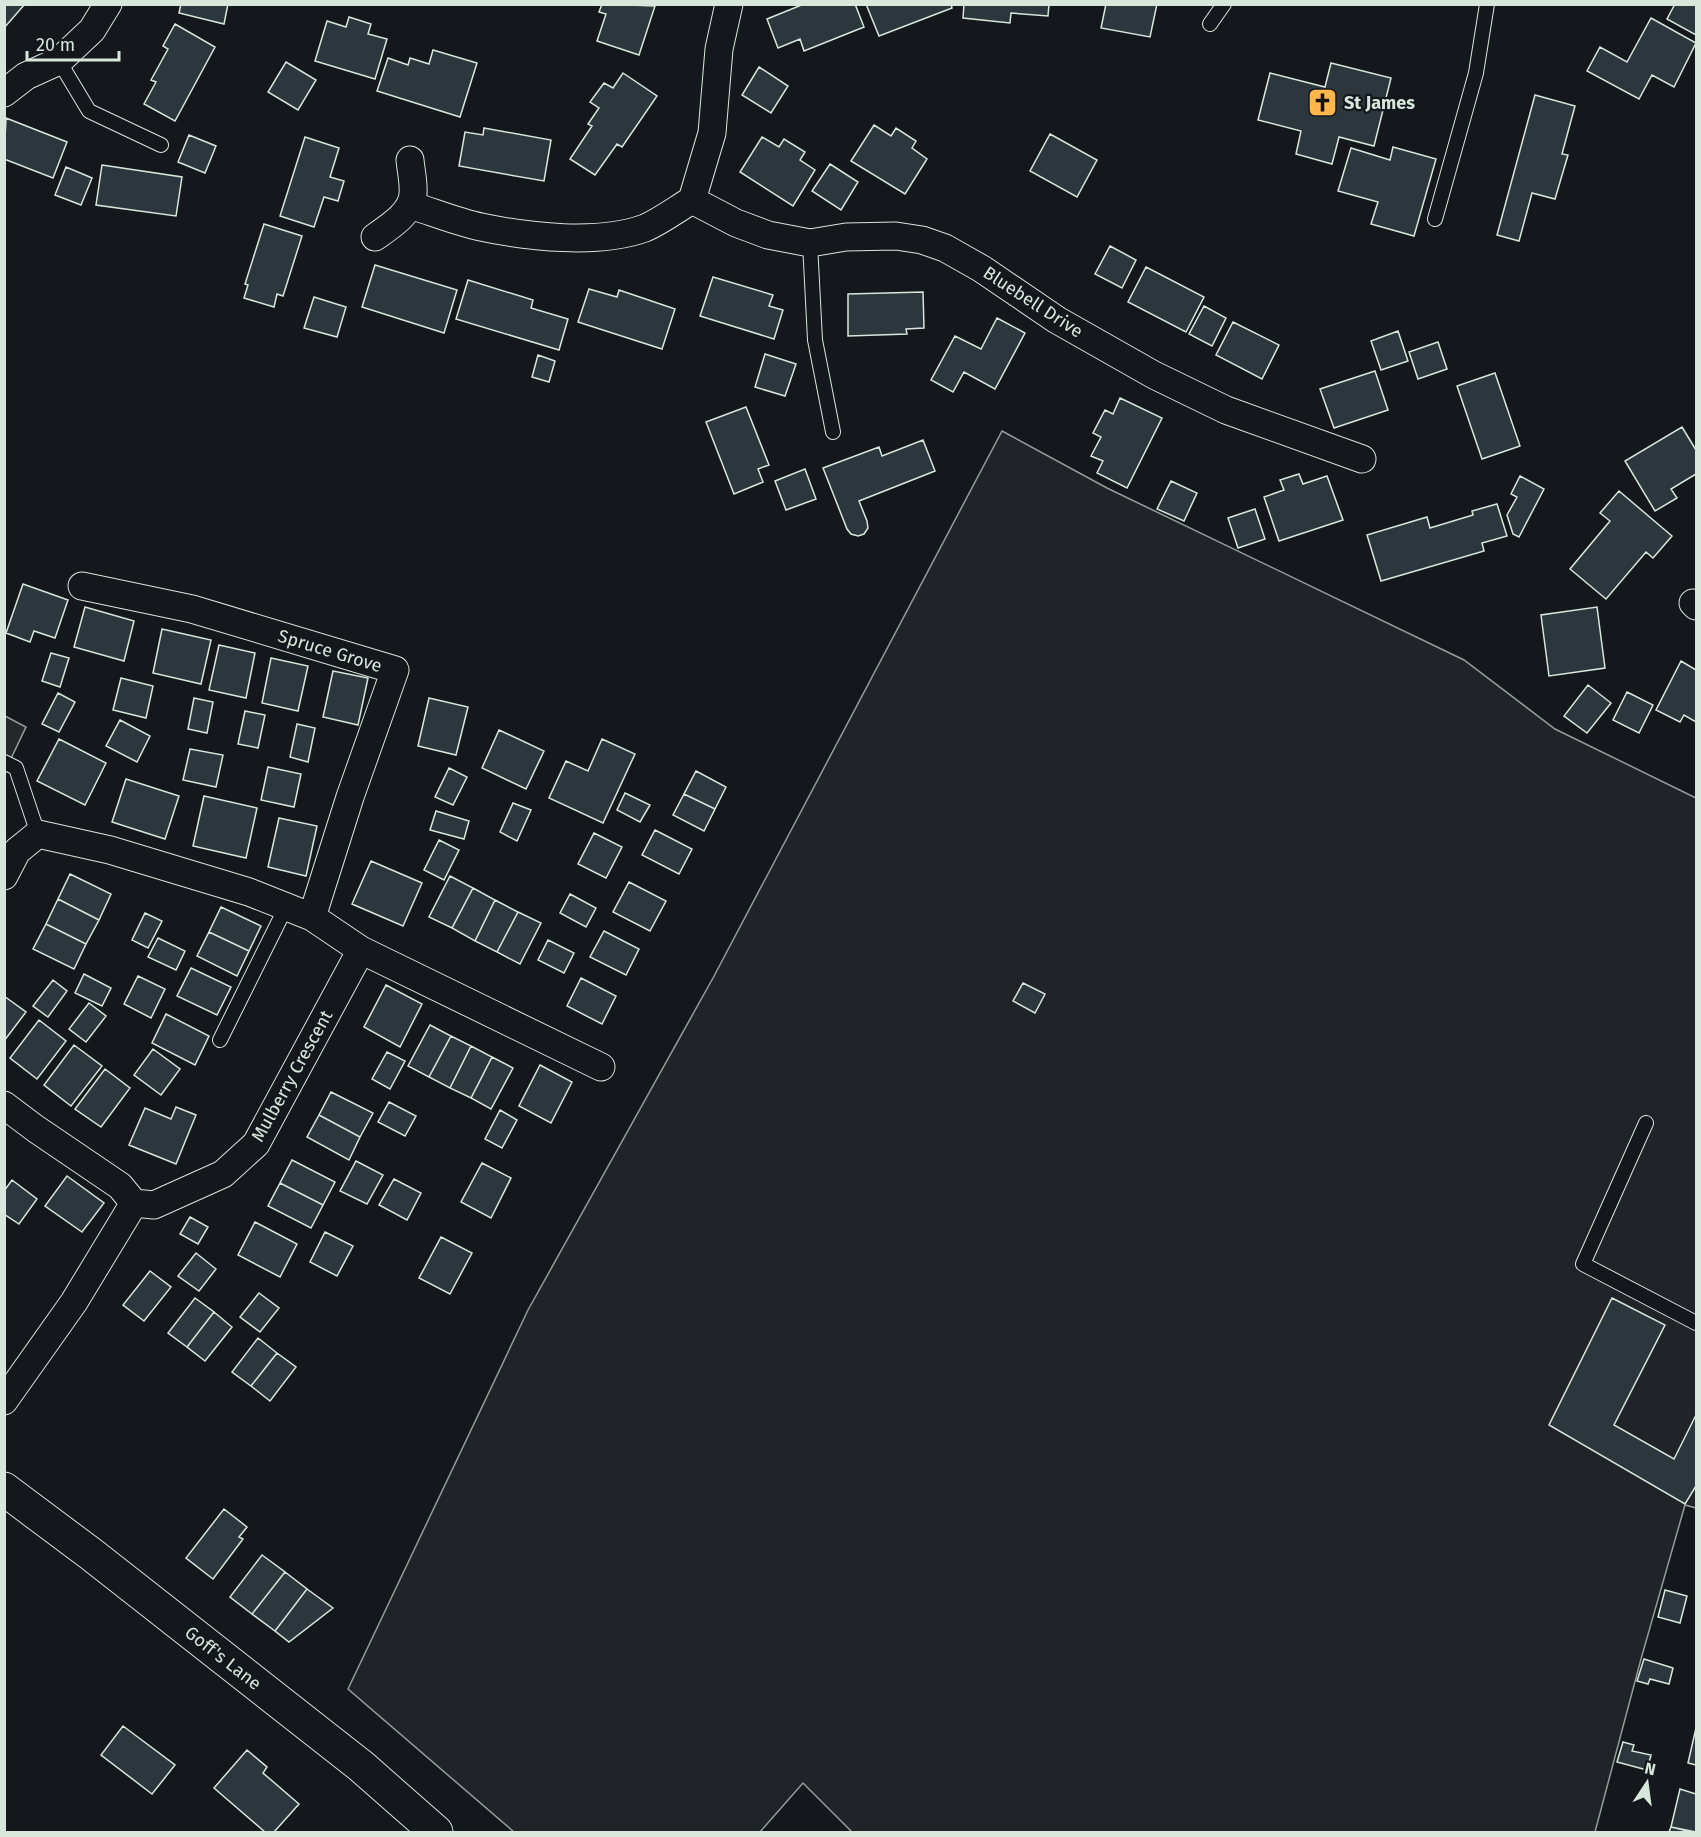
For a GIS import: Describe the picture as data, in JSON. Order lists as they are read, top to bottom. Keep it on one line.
{"streets":{"main road":["Goff's Lane"],"street":["Bluebell Drive","Spruce Grove","Mulberry Crescent"]},"places":{"church":["St James"]},"scale_bar":"20 m","north":"top"}
